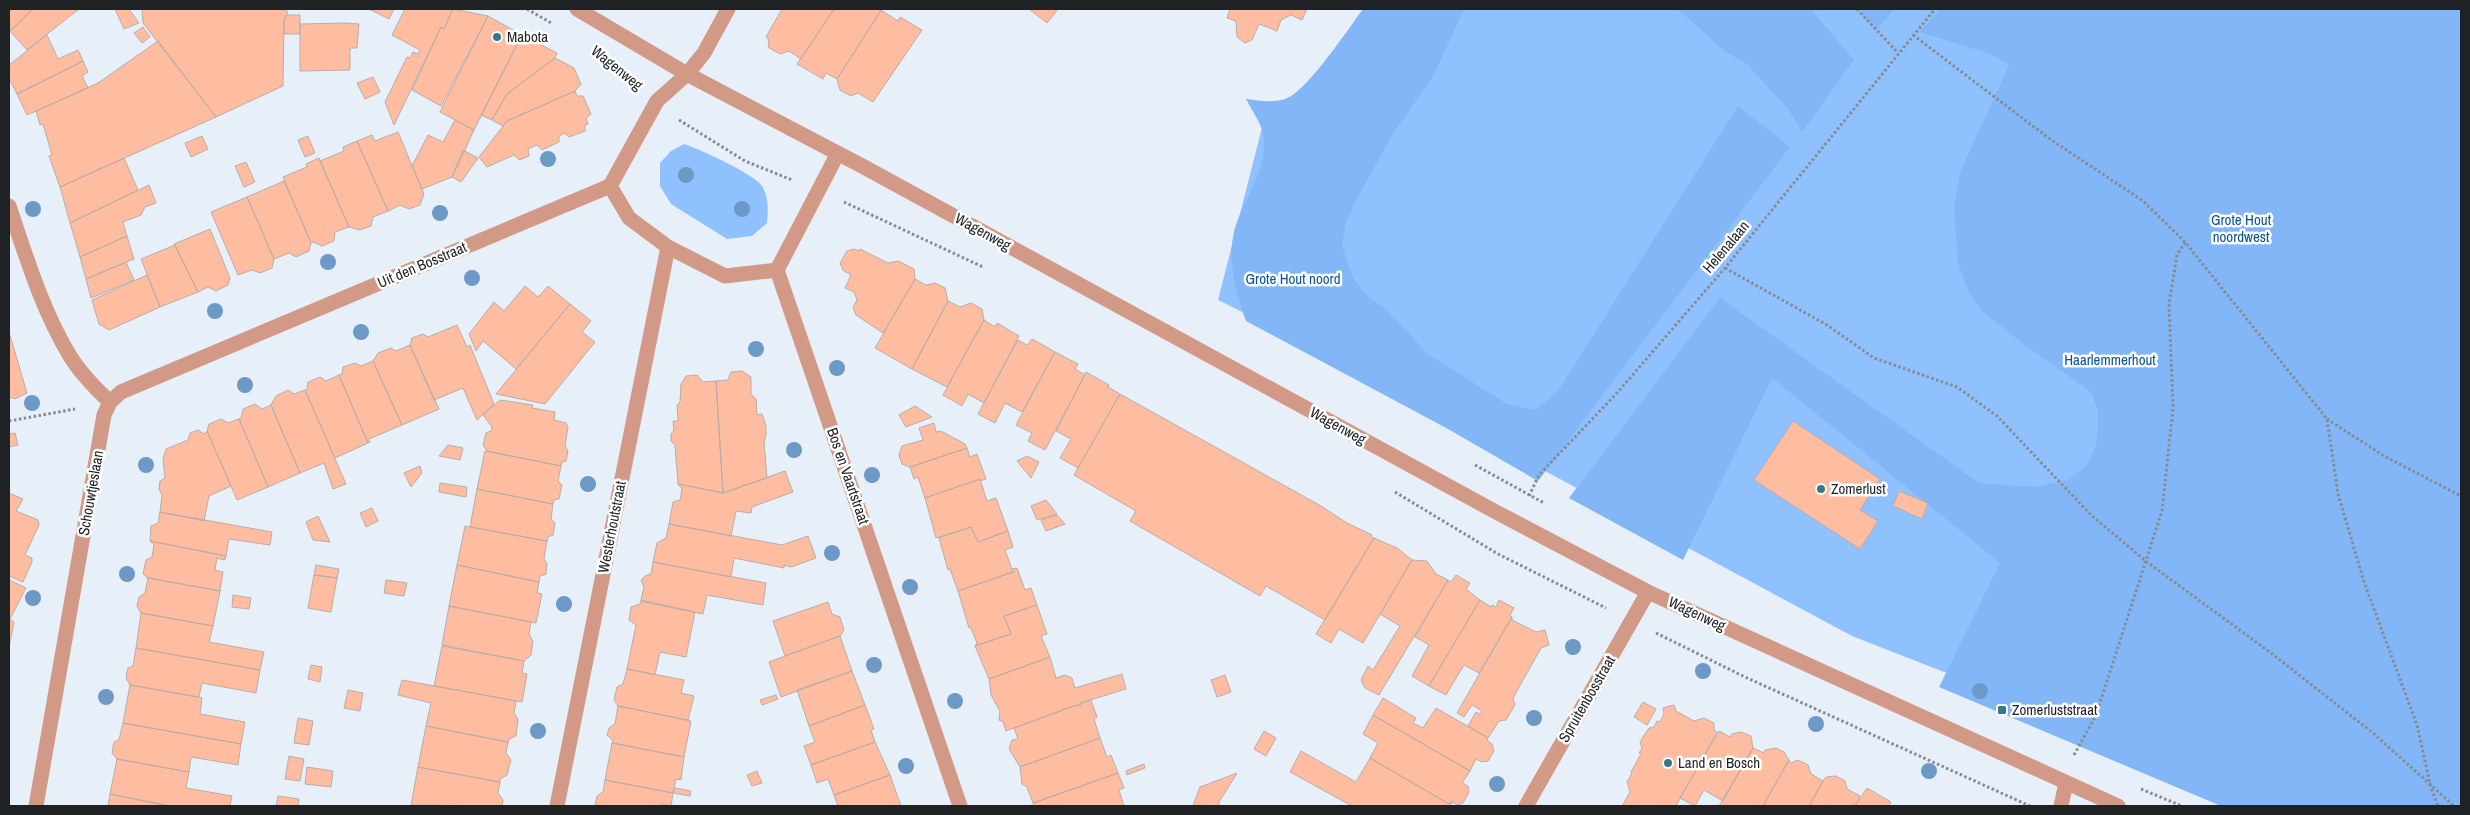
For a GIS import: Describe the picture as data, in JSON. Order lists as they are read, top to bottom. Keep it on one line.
{"streets":{"street":["Wagenweg","Uit den Bosstraat","Bos en Vaartstraat","Schouwtjeslaan","Westerhoutstraat","Spruitenbosstraat"],"path":["Helenalaan"]},"crossings":[["Wagenweg","Spruitenbosstraat"],["Uit den Bosstraat","Schouwtjeslaan"]],"parks":["Grote Hout noordwest","Grote Hout noord","Haarlemmerhout"],"places":{"other":["Mabota","Zomerlust","Land en Bosch"],"transit":["Zomerluststraat"]}}
